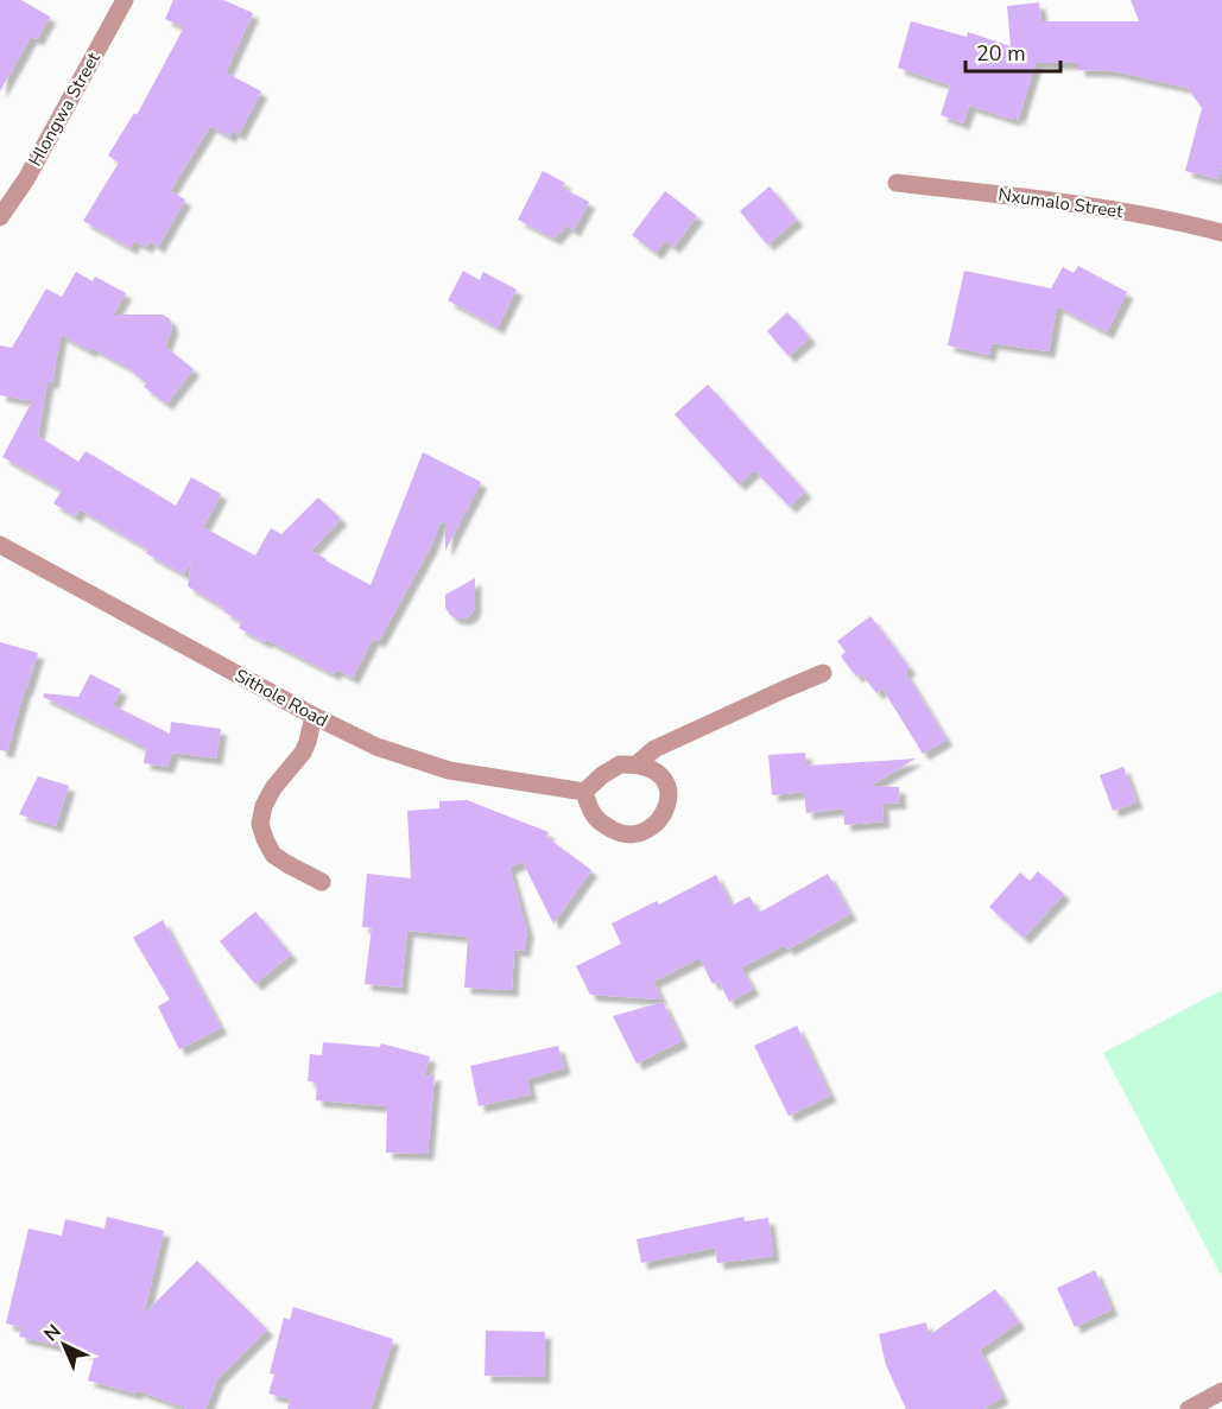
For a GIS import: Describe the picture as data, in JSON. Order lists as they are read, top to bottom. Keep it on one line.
{"streets":{"street":["Hlongwa Street","Nxumalo Street","Sithole Road"]},"scale_bar":"20 m","north":"top left"}
